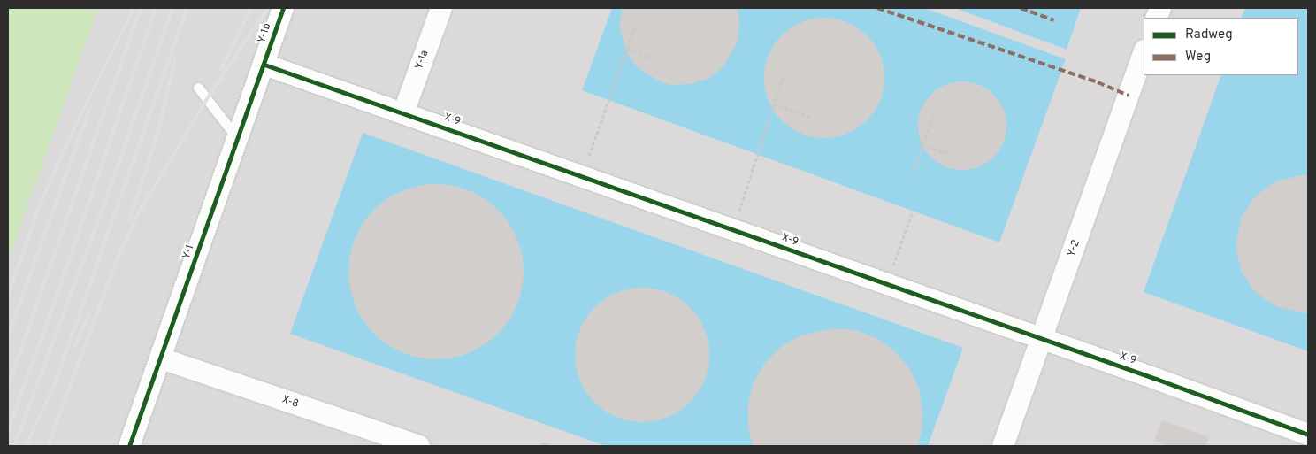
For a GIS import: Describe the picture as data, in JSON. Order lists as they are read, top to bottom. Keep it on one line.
{"streets":{"street":["Y-1b","Y-1a","X-9","Y-2","Y-1","X-8"]},"crossings":[["Y-1b","X-9"],["Y-1b","Y-1"],["Y-1a","X-9"],["X-9","Y-2"],["X-9","Y-1"],["Y-1","X-8"]],"legend":["Radweg","Weg"]}
